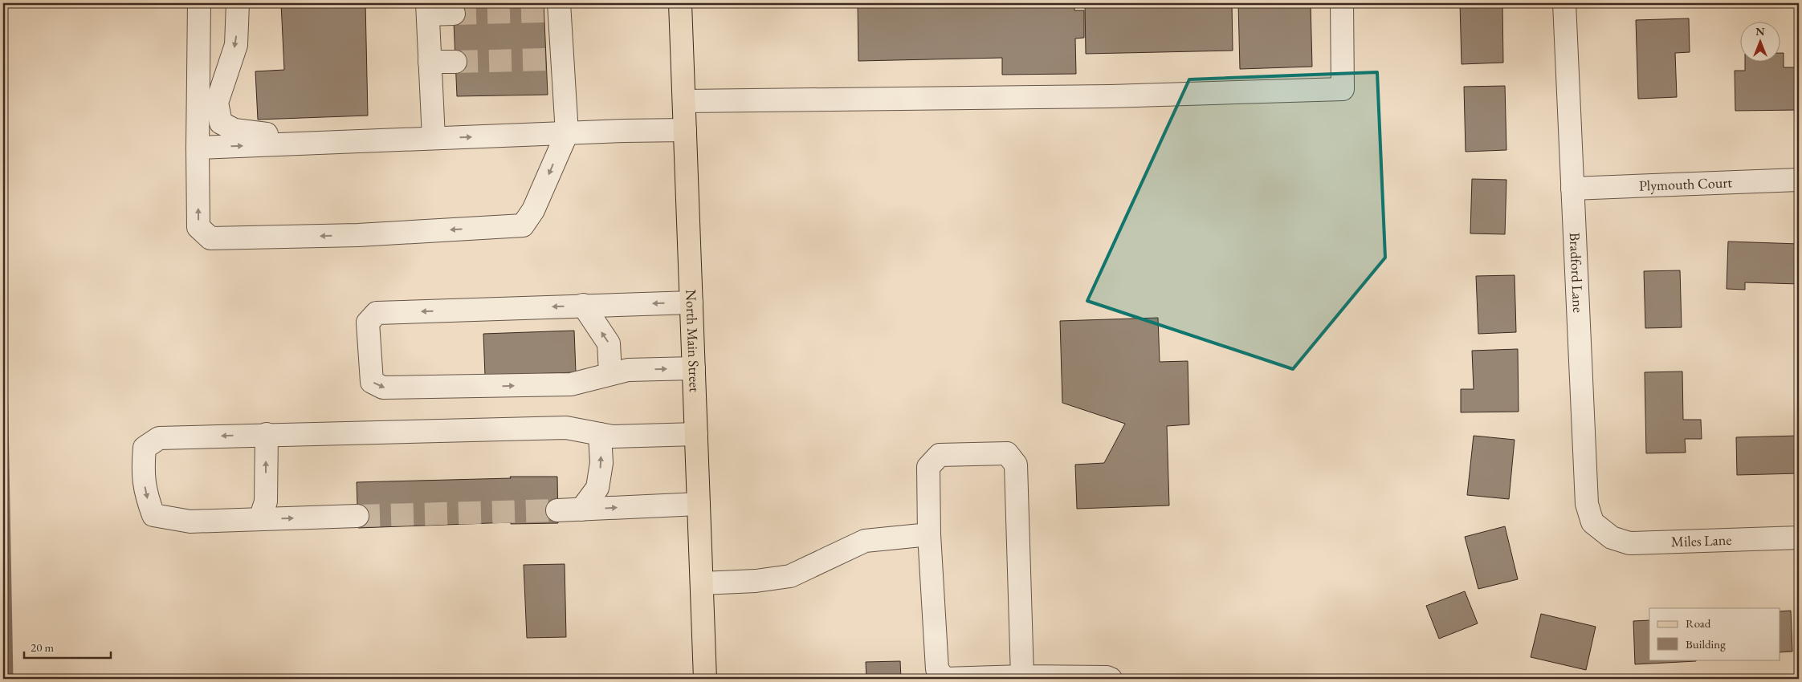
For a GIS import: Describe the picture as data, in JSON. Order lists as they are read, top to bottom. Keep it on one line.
{"streets":{"main road":["North Main Street"],"street":["Plymouth Court","Bradford Lane","Miles Lane"]},"crossings":[["Plymouth Court","Bradford Lane"],["Bradford Lane","Miles Lane"]],"legend":["Road","Building"],"scale_bar":"20 m","north":"top"}
